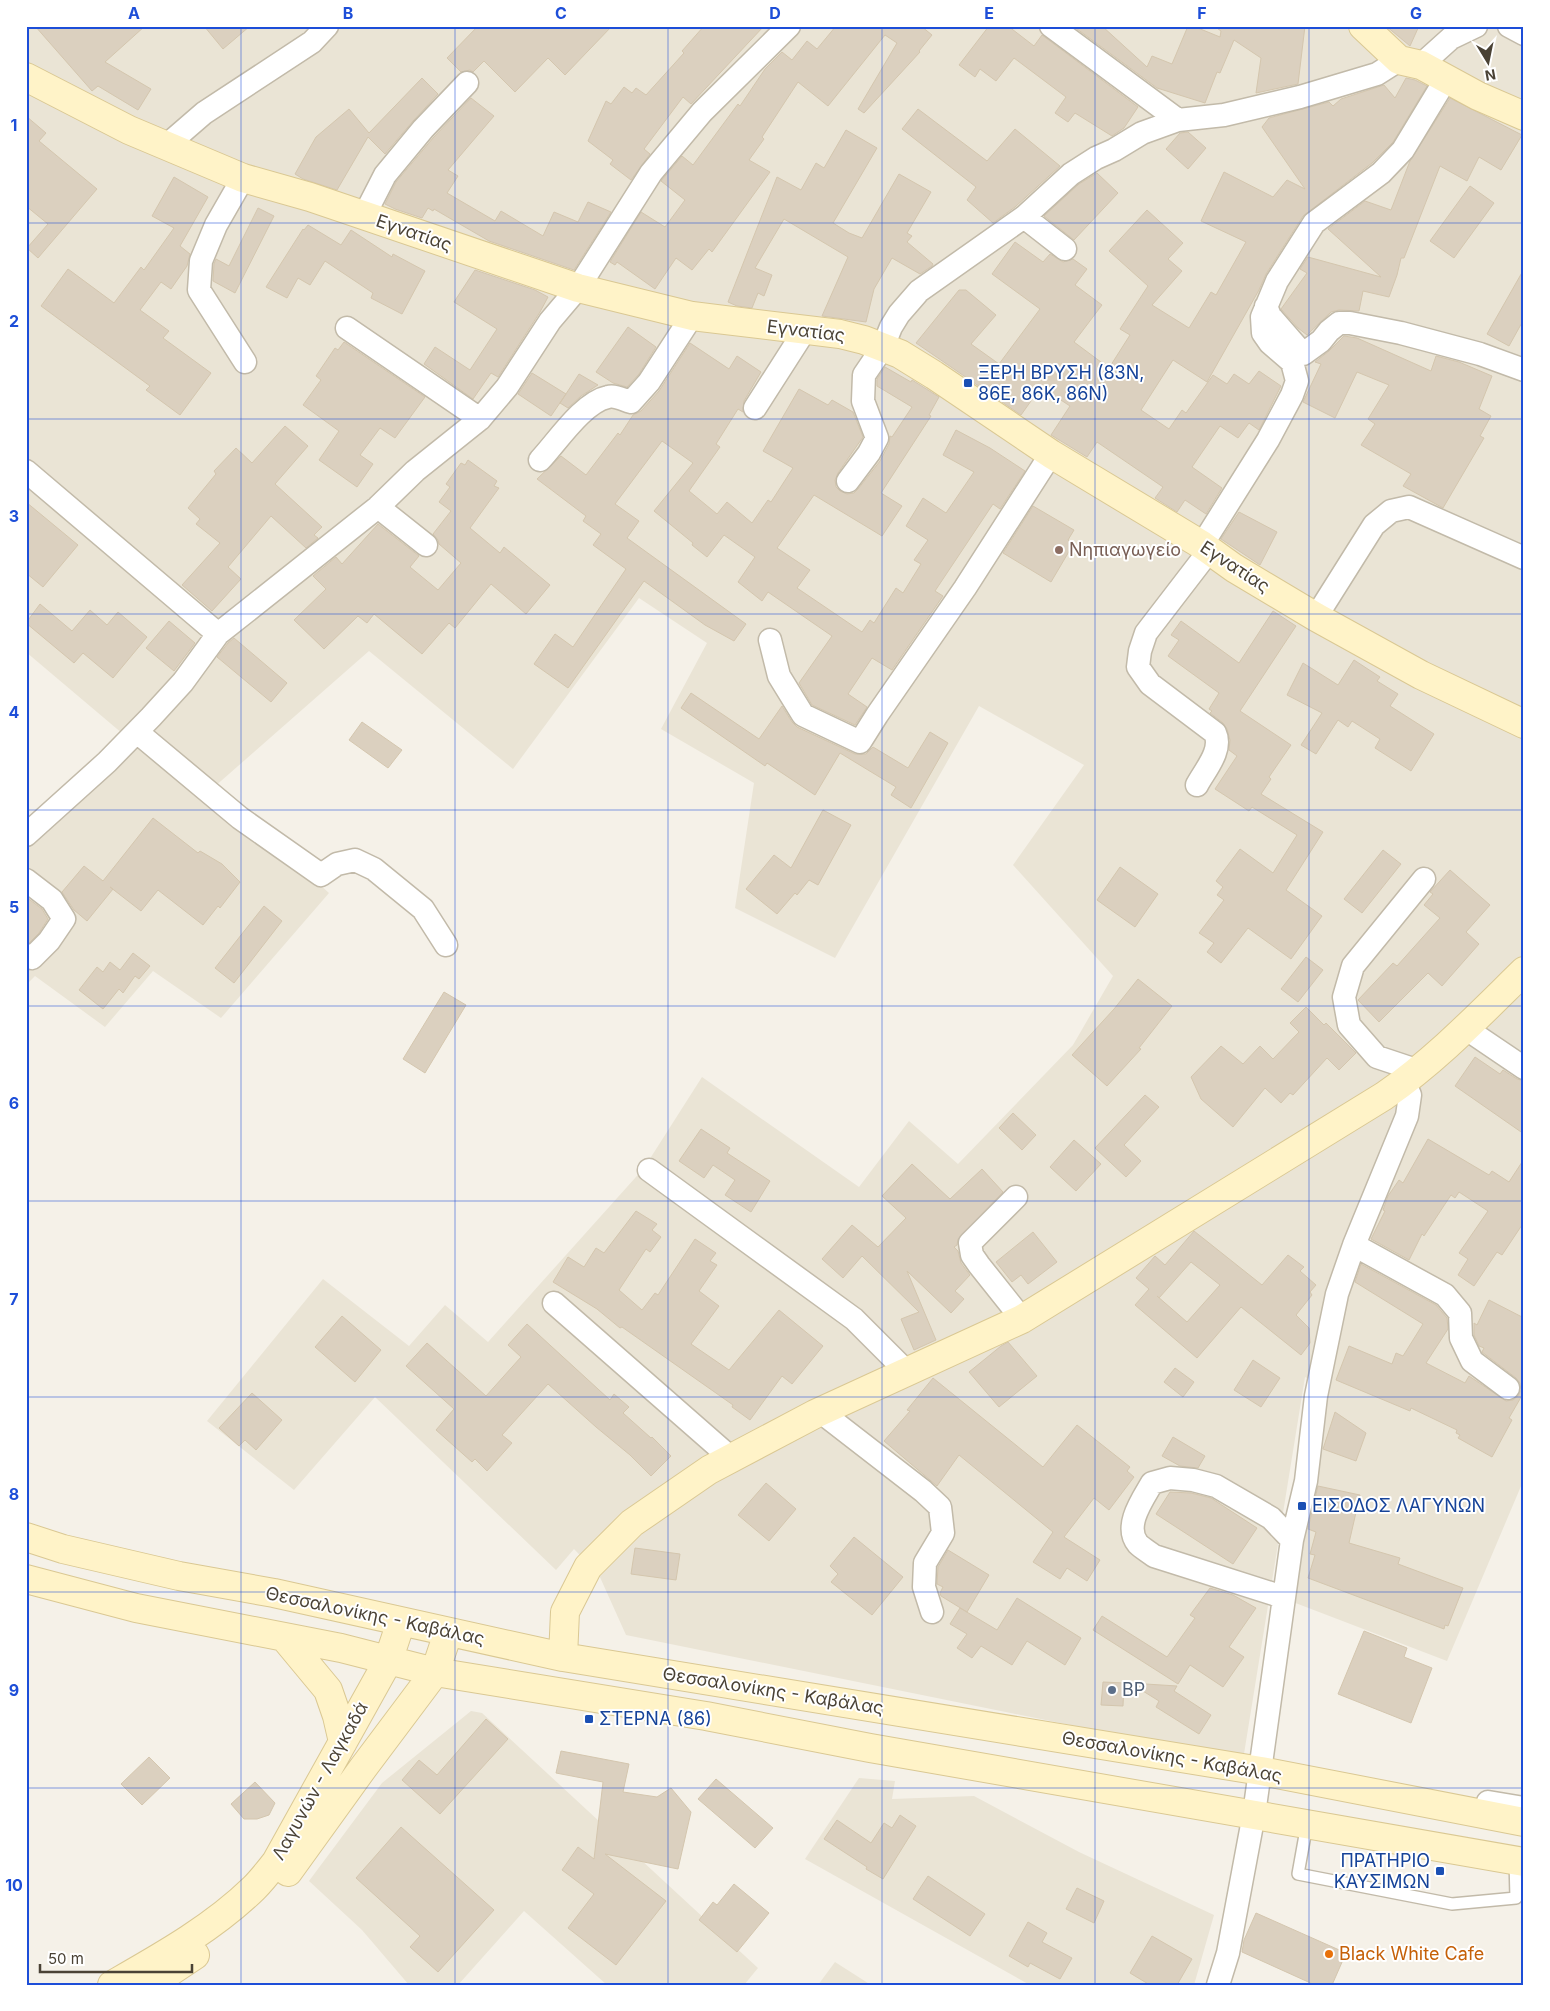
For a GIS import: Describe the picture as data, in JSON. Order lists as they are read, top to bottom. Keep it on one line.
{"streets":{"main road":["Εγνατίας","Θεσσαλονίκης - Καβάλας","Λαγυνών - Λαγκαδά"]},"crossings":[["Θεσσαλονίκης - Καβάλας","Λαγυνών - Λαγκαδά"]],"places":{"transit":["ΞΕΡΗ ΒΡΥΣΗ (83Ν, 86Ε, 86Κ, 86Ν)","ΕΙΣΟΔΟΣ ΛΑΓΥΝΩΝ","ΣΤΕΡΝΑ (86)","ΠΡΑΤΗΡΙΟ ΚΑΥΣΙΜΩΝ"],"other":["Νηπιαγωγείο","BP","Black White Cafe"]},"scale_bar":"50 m","north":"bottom","grid":{"columns":["A","B","C","D","E","F","G"],"rows":["1","2","3","4","5","6","7","8","9","10"]}}
